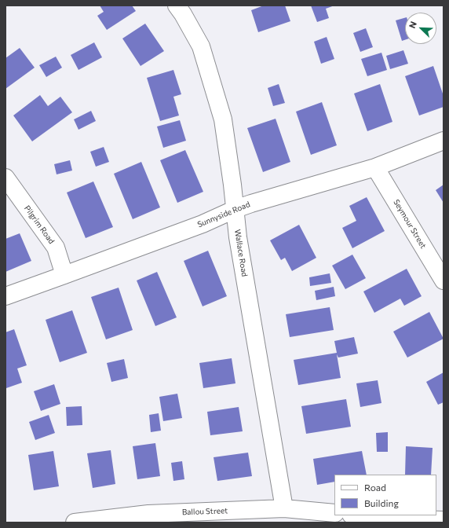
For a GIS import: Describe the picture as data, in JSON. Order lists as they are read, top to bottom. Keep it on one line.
{"streets":{"street":["Sunnyside Road","Seymour Street","Pilgrim Road","Wallace Road","Ballou Street"]},"crossings":[["Sunnyside Road","Seymour Street"],["Sunnyside Road","Pilgrim Road"],["Sunnyside Road","Wallace Road"],["Wallace Road","Ballou Street"]],"legend":["Road","Building"],"north":"top left"}
